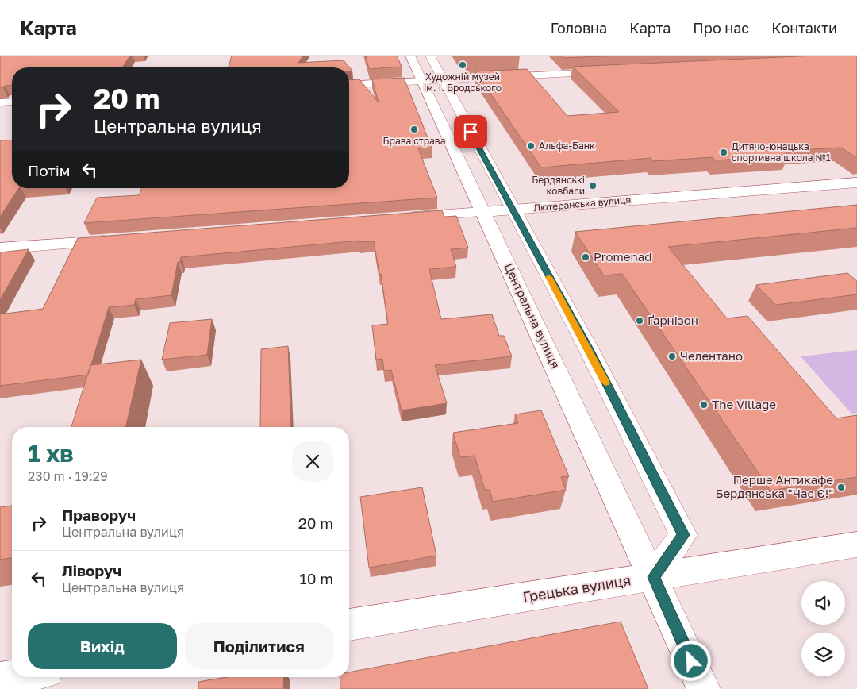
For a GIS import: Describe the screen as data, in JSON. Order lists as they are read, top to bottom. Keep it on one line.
{"streets":{"main road":["Лютеранська вулиця","Центральна вулиця","Грецька вулиця"]},"crossings":[["Лютеранська вулиця","Центральна вулиця"],["Центральна вулиця","Грецька вулиця"]],"places":["Художній музей ім. І. Бродського","Брава страва","Альфа-Банк","Дитячо-юнацька спортивна школа №1","Бердянські ковбаси","Promenad","Ґарнізон","Челентано","The Village","Перше Антикафе Бердянська \"Час Є!\""],"page":{"header":"Карта","nav":["Головна","Карта","Про нас","Контакти"],"turn":["20 m","Центральна вулиця"],"then":"Потім","heading":["1 хв","230 m · 19:29"],"list":[{"name":"Праворуч","note":"Центральна вулиця","value":"20 m"},{"name":"Ліворуч","note":"Центральна вулиця","value":"10 m"}],"buttons":["Вихід","Поділитися"]}}
